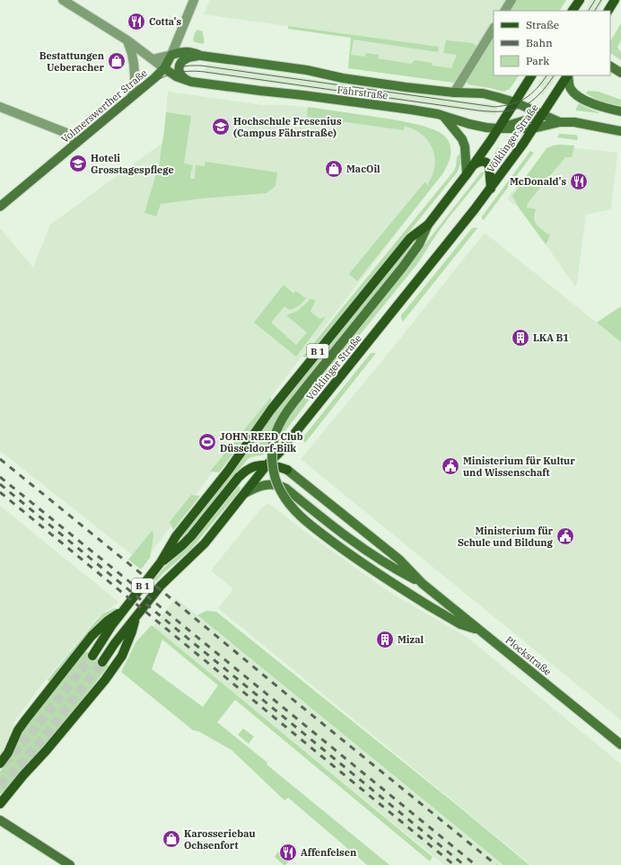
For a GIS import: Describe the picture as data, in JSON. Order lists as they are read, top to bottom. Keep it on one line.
{"streets":{"main road":["Völklinger Straße","B 1"],"street":["Fährstraße","Volmerswerther Straße","Plockstraße"]},"crossings":[["Fährstraße","Volmerswerther Straße"],["Fährstraße","Völklinger Straße"],["Völklinger Straße","B 1"],["Völklinger Straße","Plockstraße"],["B 1","Plockstraße"]],"places":{"restaurant":["Cotta's","McDonald's","Affenfelsen"],"shop":["Bestattungen Ueberacher","MacOil","Karosseriebau Ochsenfort"],"school or university":["Hochschule Fresenius (Campus Fährstraße)","Hoteli Grosstagespflege"],"building":["LKA B1","Mizal"],"sports":["JOHN REED Club Düsseldorf-Bilk"],"public building":["Ministerium für Kultur und Wissenschaft","Ministerium für Schule und Bildung"]},"legend":["Straße","Bahn","Park"]}
